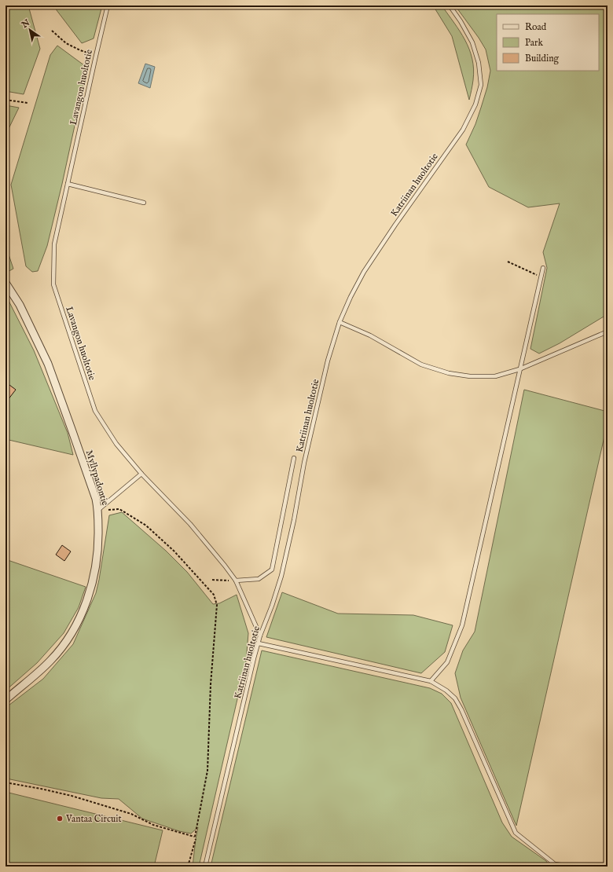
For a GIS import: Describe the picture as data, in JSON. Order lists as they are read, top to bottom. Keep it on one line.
{"streets":{"street":["Myllypadontie"],"lane":["Lavangon huoltotie","Katriinan huoltotie"]},"crossings":[["Lavangon huoltotie","Katriinan huoltotie"]],"places":["Vantaa Circuit"],"legend":["Road","Park","Building"],"north":"top left"}
